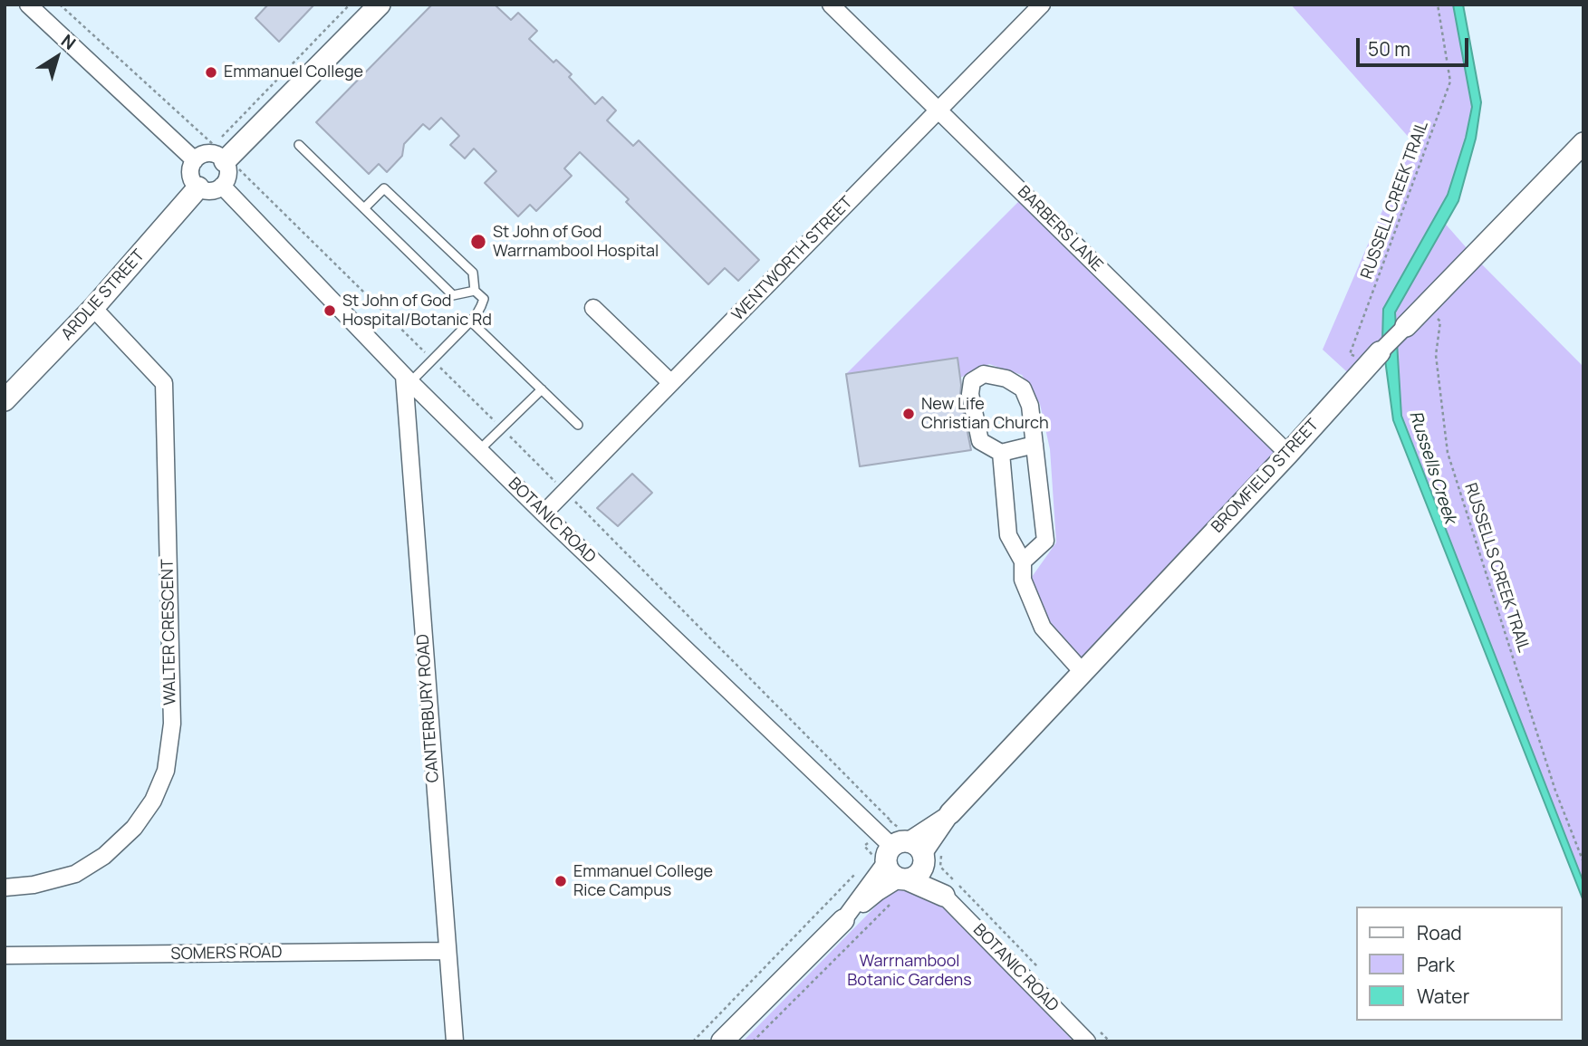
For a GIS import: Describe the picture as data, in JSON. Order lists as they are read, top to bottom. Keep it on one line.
{"streets":{"street":["BARBERS LANE","WENTWORTH STREET","ARDLIE STREET","BROMFIELD STREET","BOTANIC ROAD","WALTER CRESCENT","CANTERBURY ROAD","SOMERS ROAD"],"path":["RUSSELL CREEK TRAIL","RUSSELLS CREEK TRAIL"]},"crossings":[["BARBERS LANE","WENTWORTH STREET"],["BARBERS LANE","BROMFIELD STREET"],["WENTWORTH STREET","BOTANIC ROAD"],["ARDLIE STREET","BOTANIC ROAD"],["ARDLIE STREET","WALTER CRESCENT"],["BROMFIELD STREET","BOTANIC ROAD"],["BROMFIELD STREET","RUSSELLS CREEK TRAIL"],["BOTANIC ROAD","CANTERBURY ROAD"],["CANTERBURY ROAD","SOMERS ROAD"]],"water":["Russells Creek"],"parks":["Warrnambool Botanic Gardens"],"places":["Emmanuel College","St John of God Warrnambool Hospital","St John of God Hospital/Botanic Rd","New Life Christian Church","Emmanuel College Rice Campus"],"legend":["Road","Park","Water"],"scale_bar":"50 m","north":"top right"}
